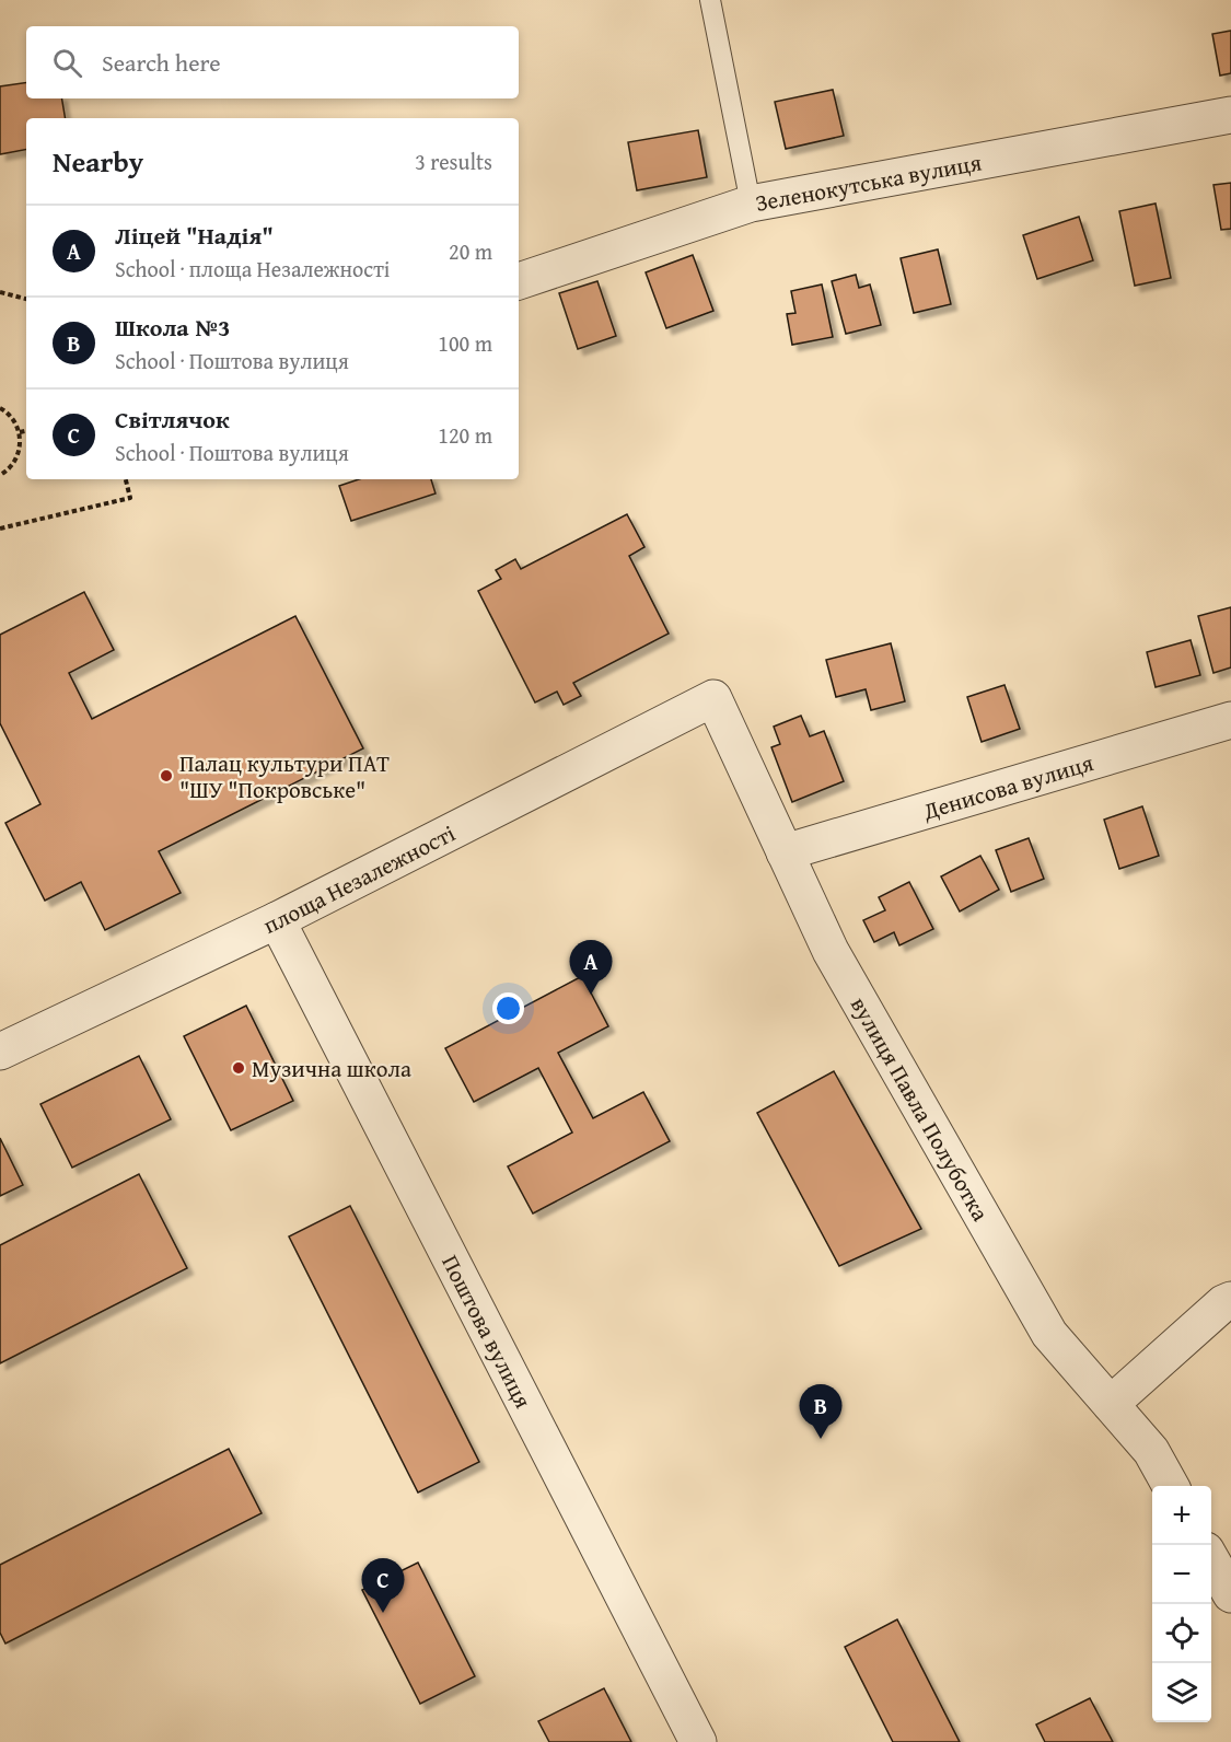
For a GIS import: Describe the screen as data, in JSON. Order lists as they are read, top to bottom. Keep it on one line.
{"streets":{"street":["Зеленокутська вулиця","Денисова вулиця","площа Незалежності","вулиця Павла Полуботка","Поштова вулиця"]},"crossings":[["Денисова вулиця","вулиця Павла Полуботка"],["площа Незалежності","вулиця Павла Полуботка"],["площа Незалежності","Поштова вулиця"]],"places":["Палац культури ПАТ \"ШУ \"Покровське\"","Музична школа"],"page":{"search":"Search here","heading":["Nearby","3 results"],"list":[{"mark":"A","name":"Ліцей \"Надія\"","note":"School · площа Незалежності","value":"20 m"},{"mark":"B","name":"Школа №3","note":"School · Поштова вулиця","value":"100 m"},{"mark":"C","name":"Світлячок","note":"School · Поштова вулиця","value":"120 m"}],"pins":["A","B","C"],"map_buttons":["+","−"]}}
